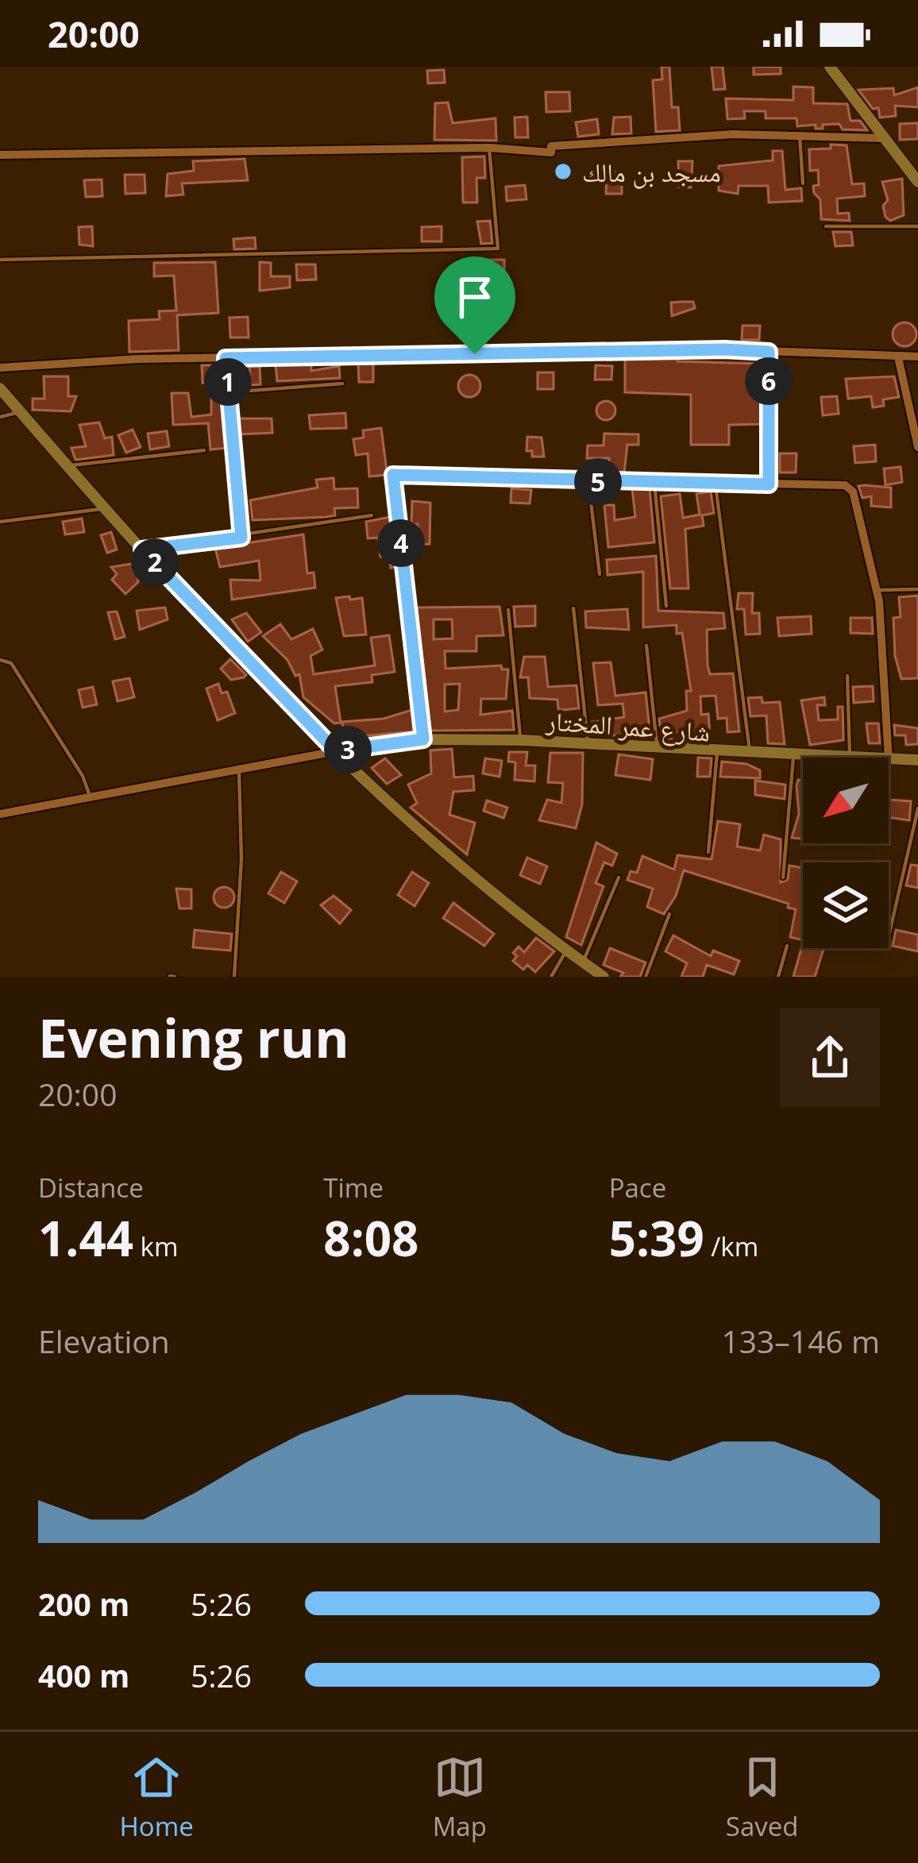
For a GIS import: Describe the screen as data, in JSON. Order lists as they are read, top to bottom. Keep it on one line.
{"streets":{"street":["شارع عمر المختار"]},"places":["مسجد بن مالك"],"north":"bottom left","page":{"status":"20:00","pins":["6","1","5","4","2","3"],"heading":["Evening run","20:00"],"stats":[["Distance","1.44 km"],["Time","8:08"],["Pace","5:39 /km"]],"chart":["Elevation","133–146 m"],"list":[{"name":"200 m","note":"5:26"},{"name":"400 m","note":"5:26"}],"tabs":["Home","Map","Saved"]}}
